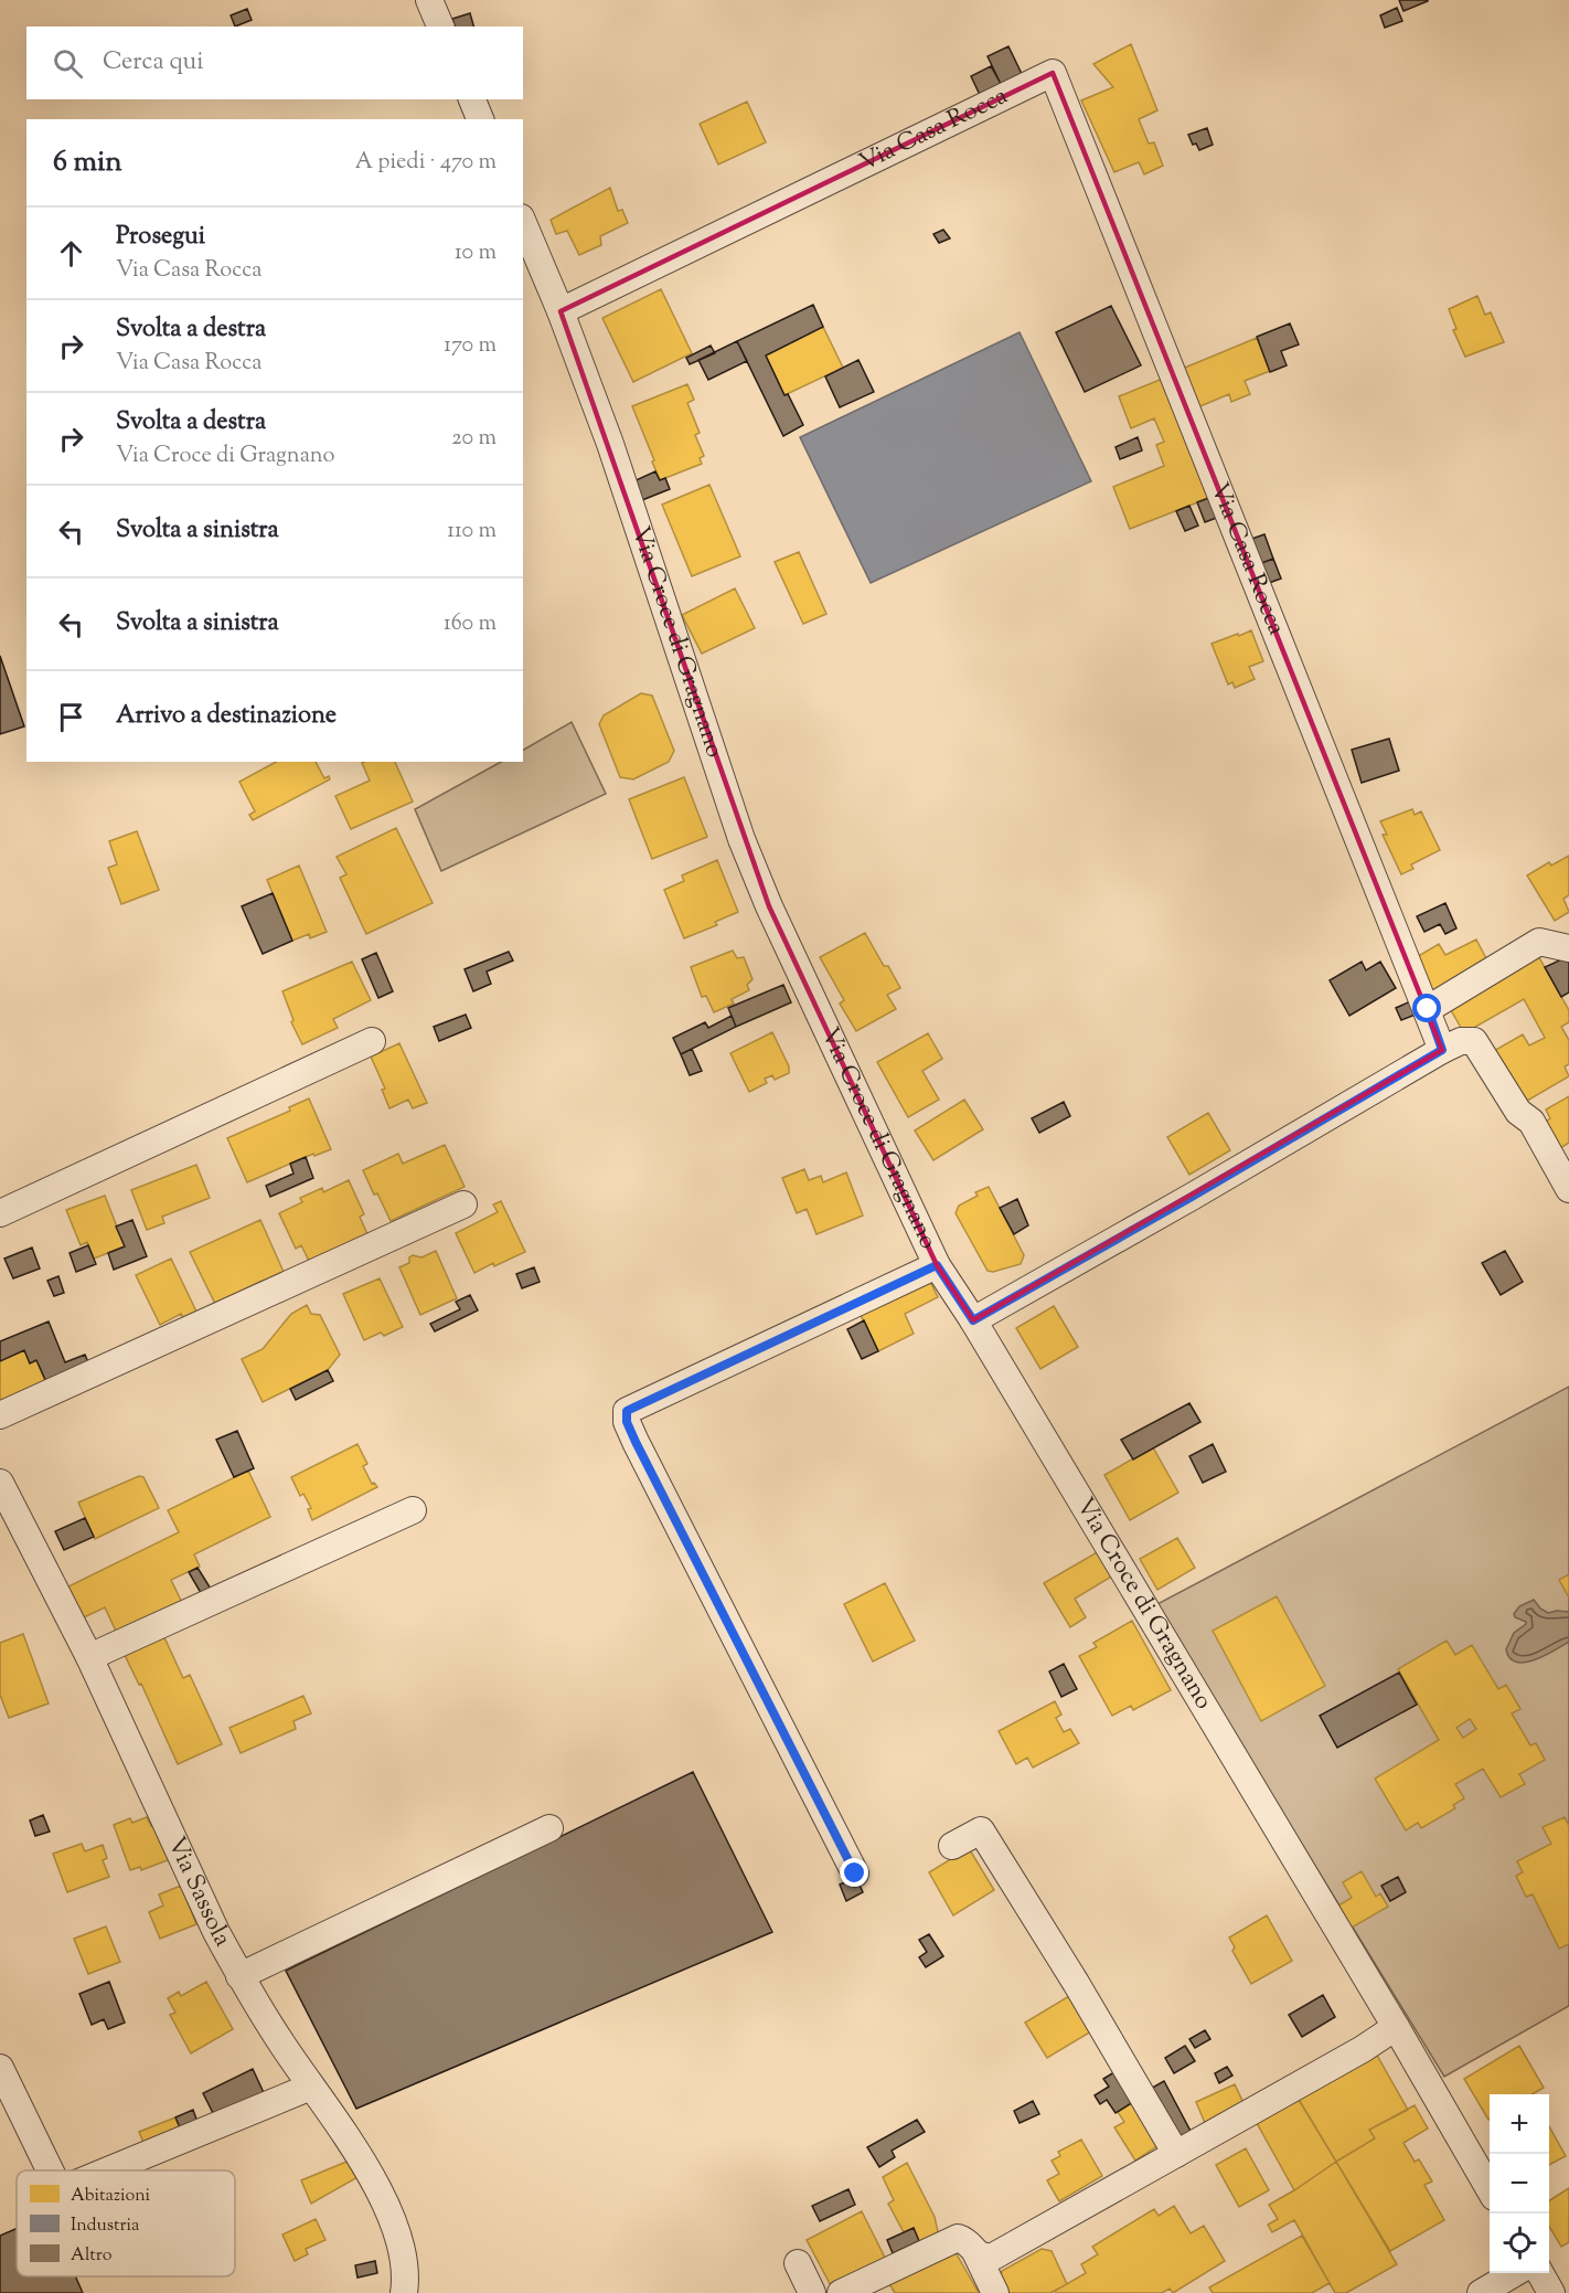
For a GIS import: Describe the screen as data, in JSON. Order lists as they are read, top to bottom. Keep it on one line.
{"streets":{"street":["Via Casa Rocca","Via Croce di Gragnano","Via Sassola"]},"crossings":[["Via Casa Rocca","Via Croce di Gragnano"]],"legend":["Abitazioni","Industria","Altro"],"page":{"search":"Cerca qui","heading":["6 min","A piedi · 470 m"],"list":[["Prosegui","Via Casa Rocca","10 m"],["Svolta a destra","Via Casa Rocca","170 m"],["Svolta a destra","Via Croce di Gragnano","20 m"],["Svolta a sinistra","110 m"],["Svolta a sinistra","160 m"],"Arrivo a destinazione"],"map_buttons":["+","−"]}}
